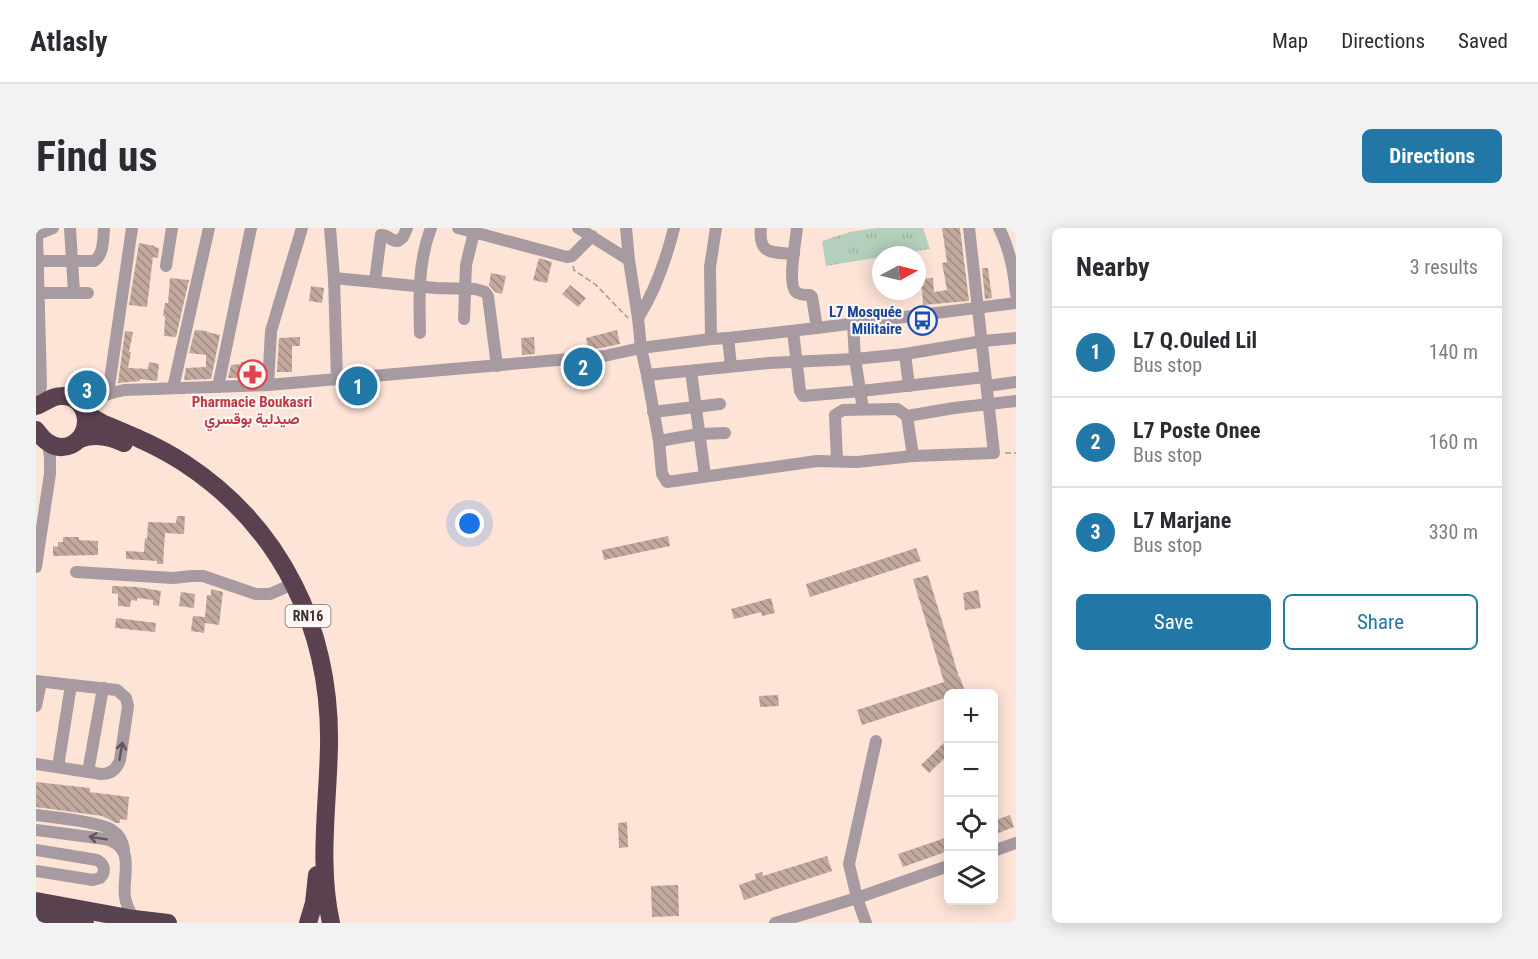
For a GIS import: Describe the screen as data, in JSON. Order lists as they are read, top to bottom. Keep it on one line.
{"streets":{"highway":["RN16"]},"places":{"bus stop":["L7 Mosquée Militaire"],"pharmacy":["Pharmacie Boukasri صيدلية بوقسري"]},"north":"right","page":{"header":"Atlasly","nav":["Map","Directions","Saved"],"buttons":["Directions",["Save","Share"]],"title":"Find us","heading":["Nearby","3 results"],"list":[{"mark":"1","name":"L7 Q.Ouled Lil","note":"Bus stop","value":"140 m"},{"mark":"2","name":"L7 Poste Onee","note":"Bus stop","value":"160 m"},{"mark":"3","name":"L7 Marjane","note":"Bus stop","value":"330 m"}],"pins":["2","1","3"],"map_buttons":["+","−"]}}
